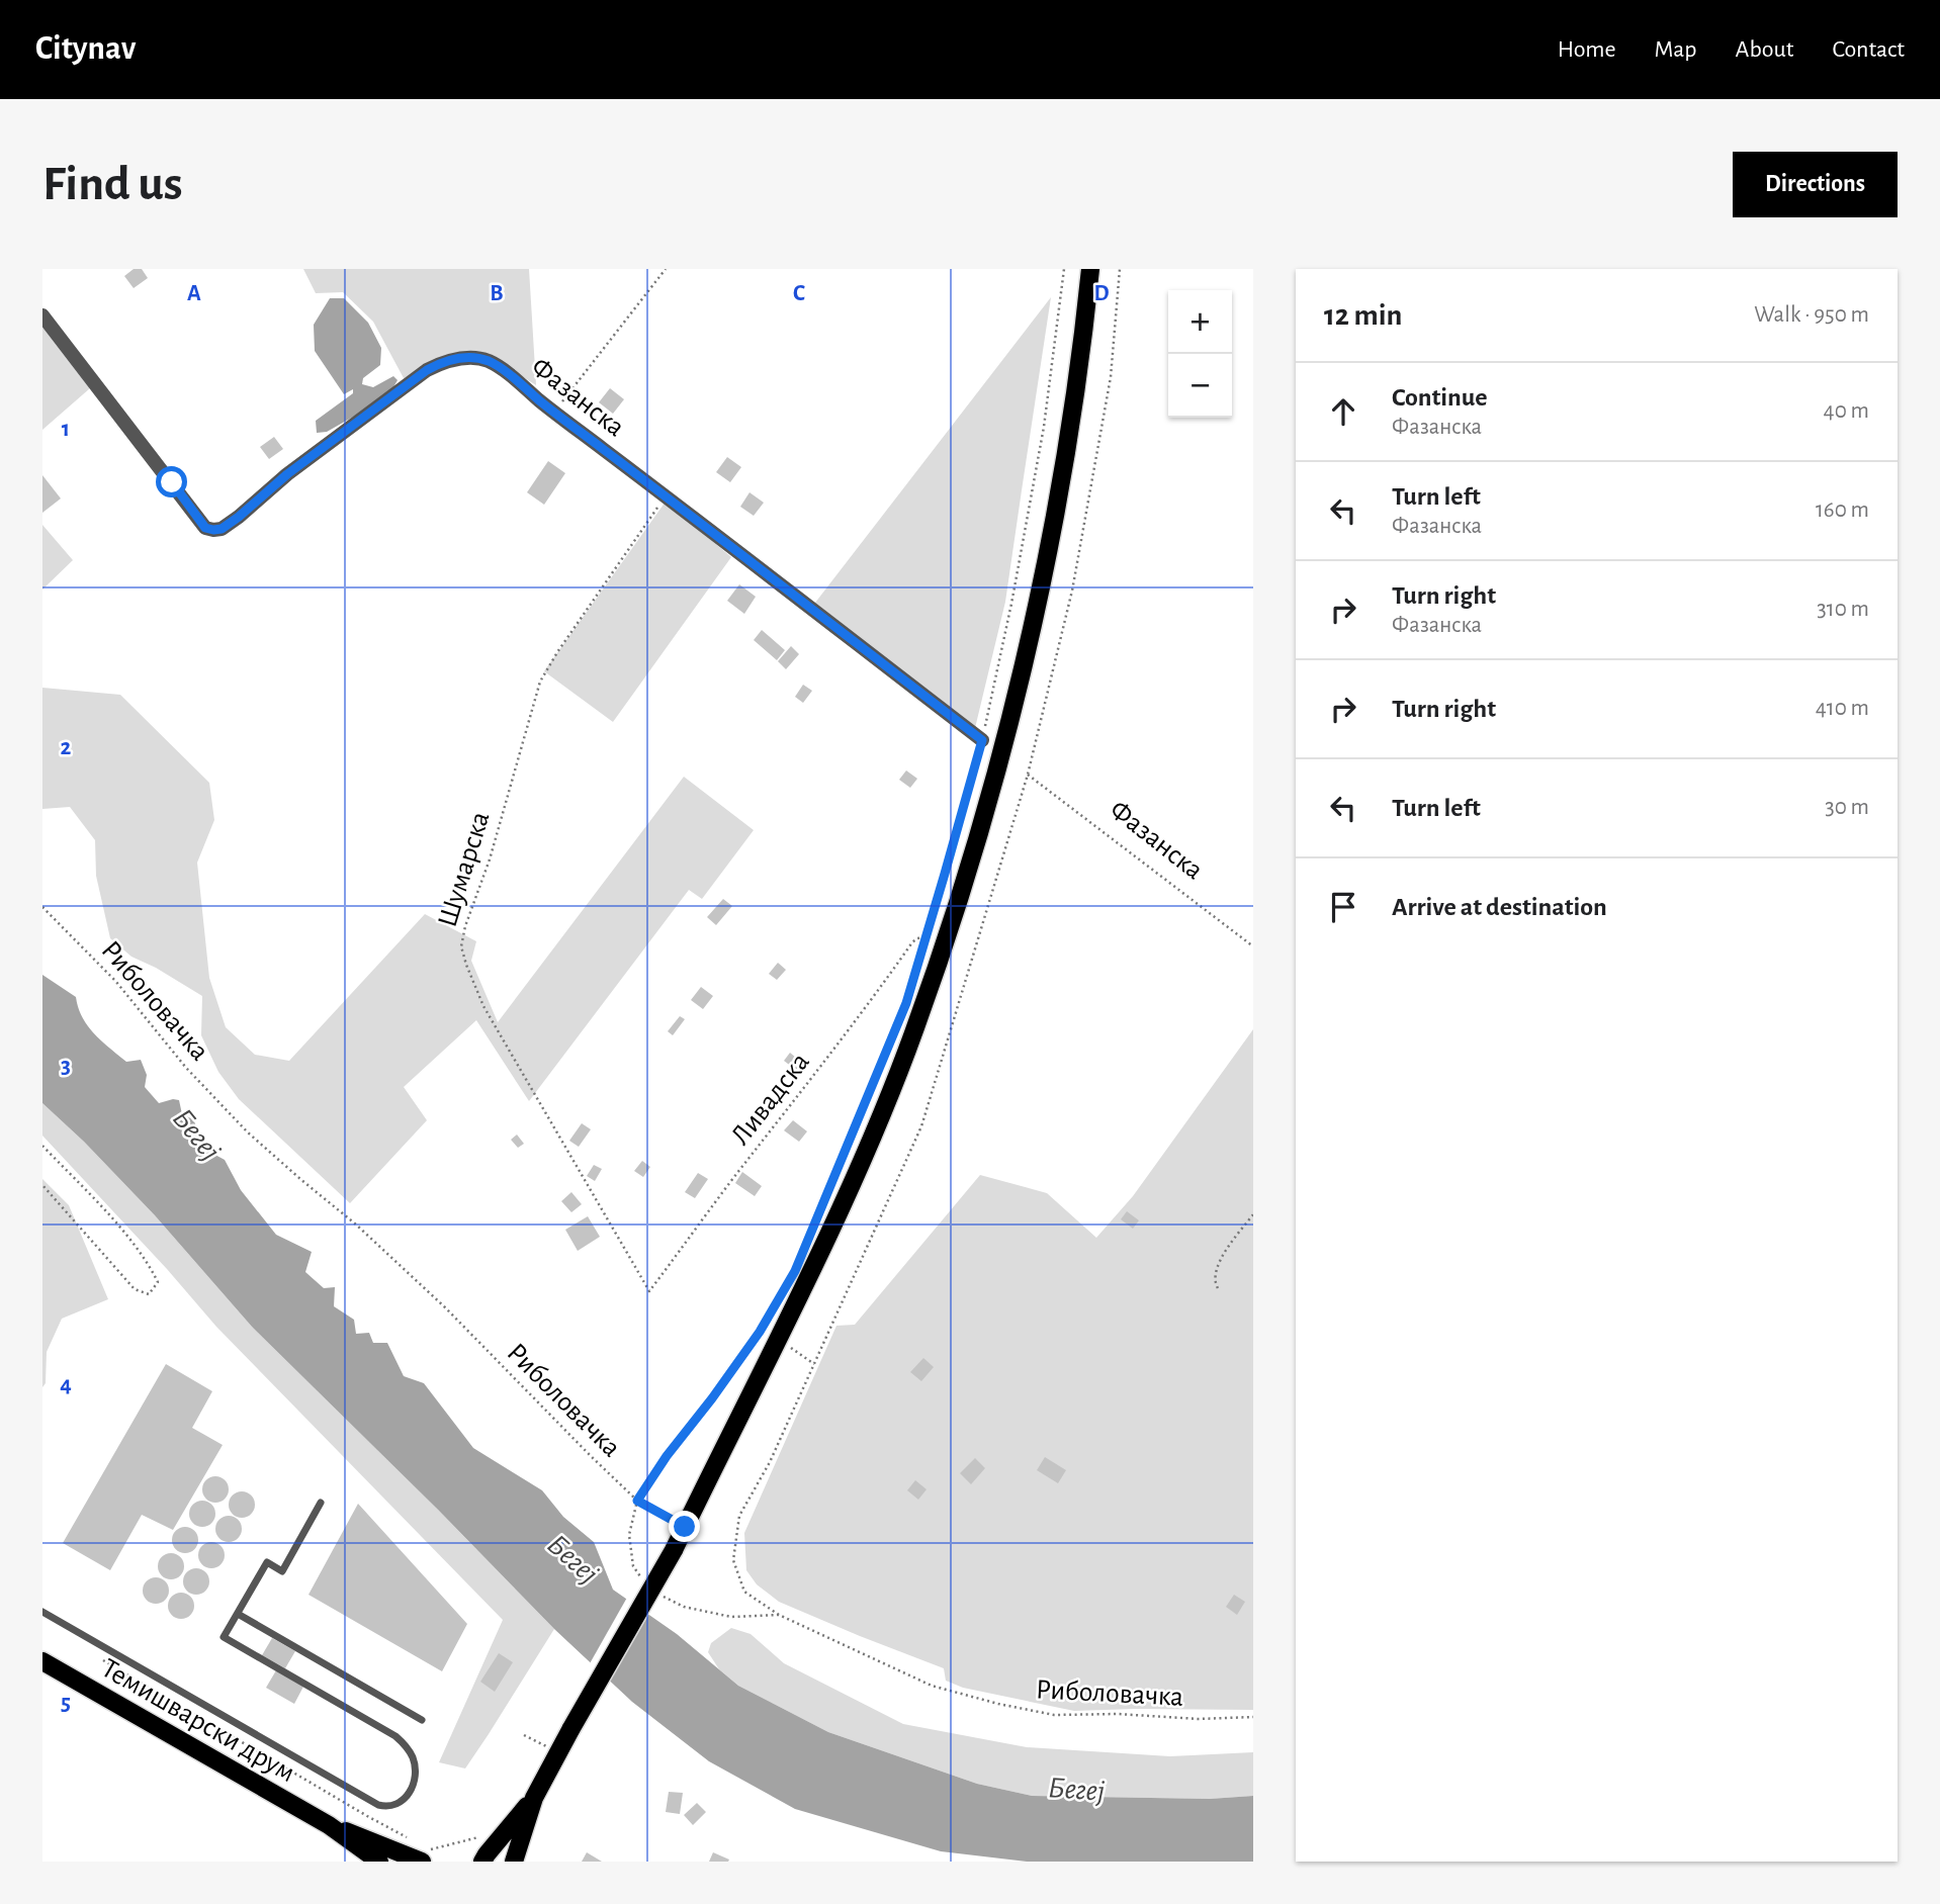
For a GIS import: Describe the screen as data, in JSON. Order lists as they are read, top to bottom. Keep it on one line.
{"streets":{"main road":["Темишварски друм"],"street":["Фазанска"],"path":["Шумарска","Риболовачка","Ливадска"]},"crossings":[["Фазанска","Шумарска"],["Шумарска","Ливадска"]],"water":["Бегеј"],"page":{"header":"Citynav","nav":["Home","Map","About","Contact"],"buttons":"Directions","title":"Find us","heading":["12 min","Walk · 950 m"],"map_buttons":["+","−"],"list":[["Continue","Фазанска","40 m"],["Turn left","Фазанска","160 m"],["Turn right","Фазанска","310 m"],["Turn right","410 m"],["Turn left","30 m"],"Arrive at destination"]},"grid":{"columns":["A","B","C","D"],"rows":["1","2","3","4","5"]}}
